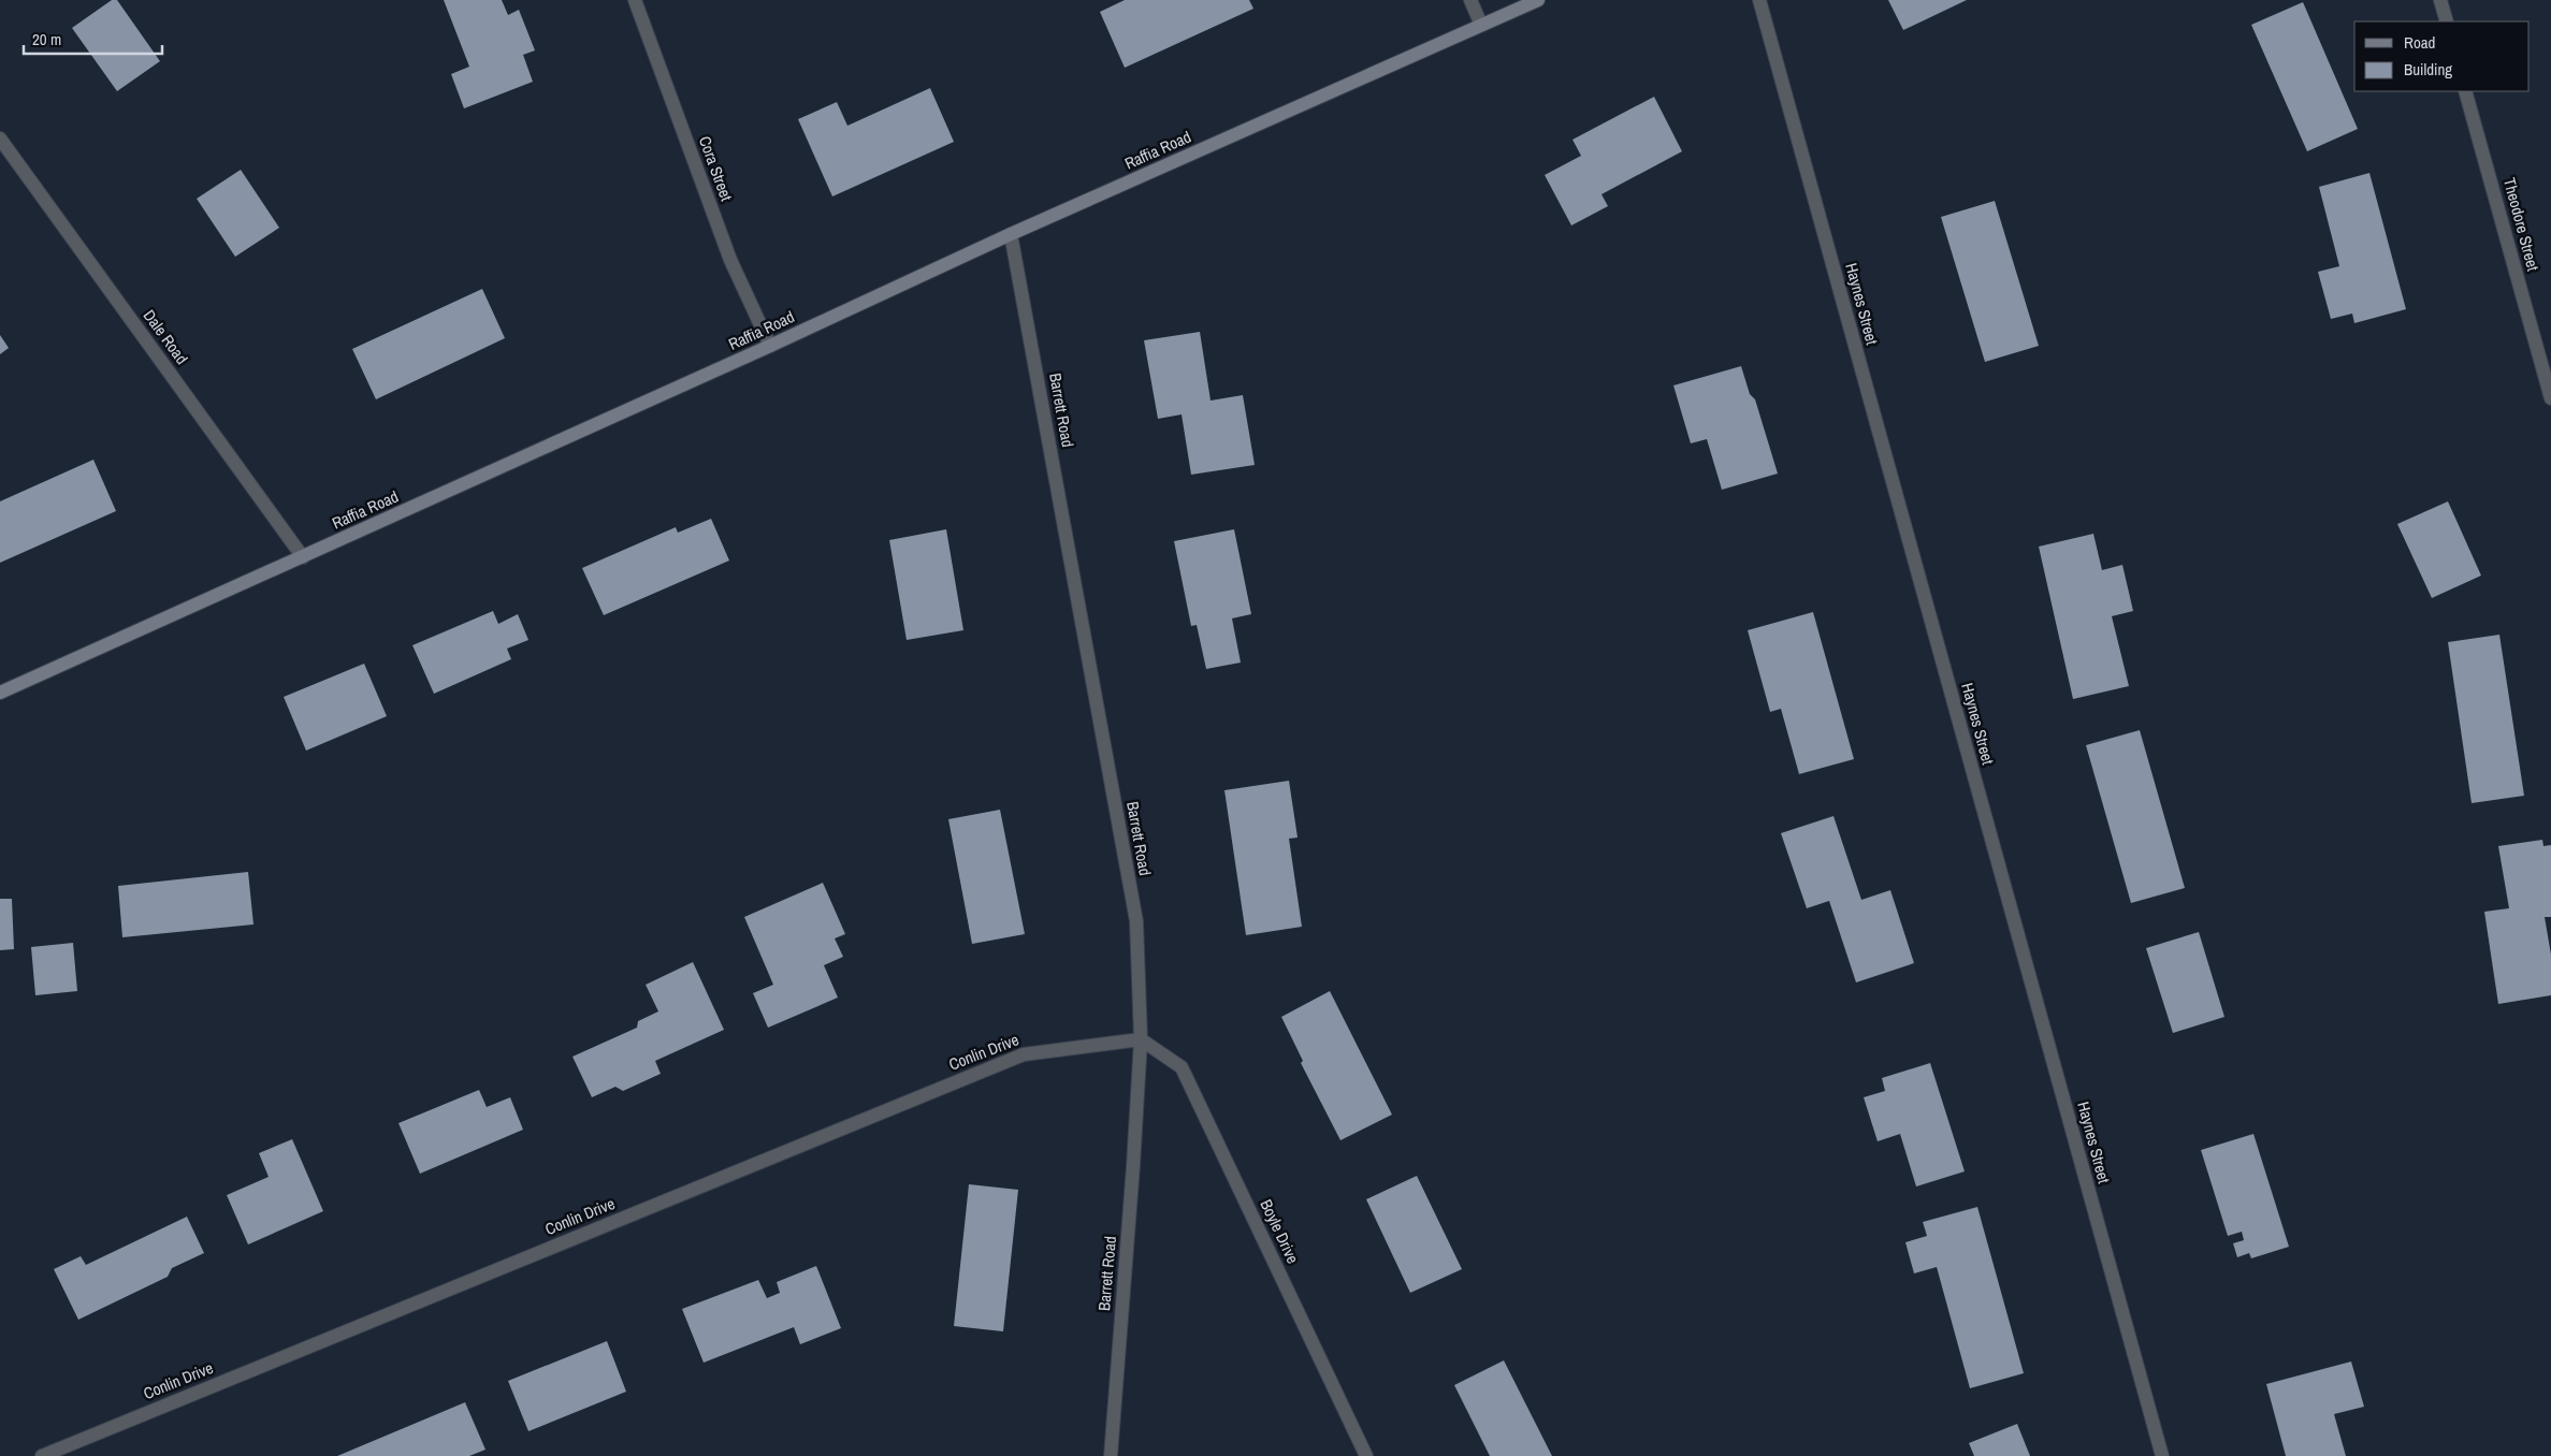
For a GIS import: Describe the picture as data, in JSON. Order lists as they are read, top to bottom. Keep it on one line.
{"streets":{"main road":["Raffia Road"],"street":["Cora Street","Theodore Street","Haynes Street","Dale Road","Barrett Road","Conlin Drive","Boyle Drive"]},"crossings":[["Raffia Road","Cora Street"],["Raffia Road","Dale Road"],["Raffia Road","Barrett Road"],["Barrett Road","Conlin Drive"],["Barrett Road","Boyle Drive"],["Conlin Drive","Boyle Drive"]],"legend":["Road","Building"],"scale_bar":"20 m"}
